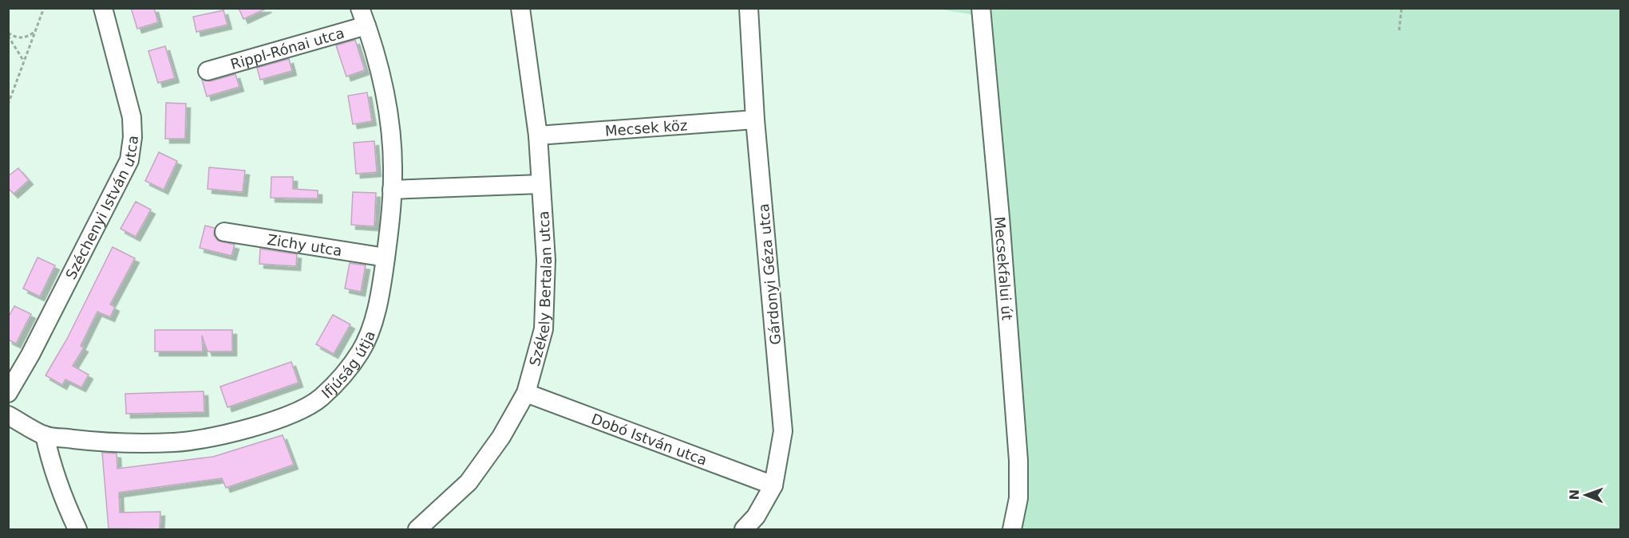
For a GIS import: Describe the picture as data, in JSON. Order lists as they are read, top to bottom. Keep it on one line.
{"streets":{"street":["Rippl-Rónai utca","Mecsek köz","Széchenyi István utca","Zichy utca","Mecsekfalui út","Gárdonyi Géza utca","Székely Bertalan utca","Ifjúság útja","Dobó István utca"]},"crossings":[["Rippl-Rónai utca","Ifjúság útja"],["Mecsek köz","Gárdonyi Géza utca"],["Mecsek köz","Székely Bertalan utca"],["Zichy utca","Ifjúság útja"],["Gárdonyi Géza utca","Dobó István utca"],["Székely Bertalan utca","Dobó István utca"]],"north":"left"}
